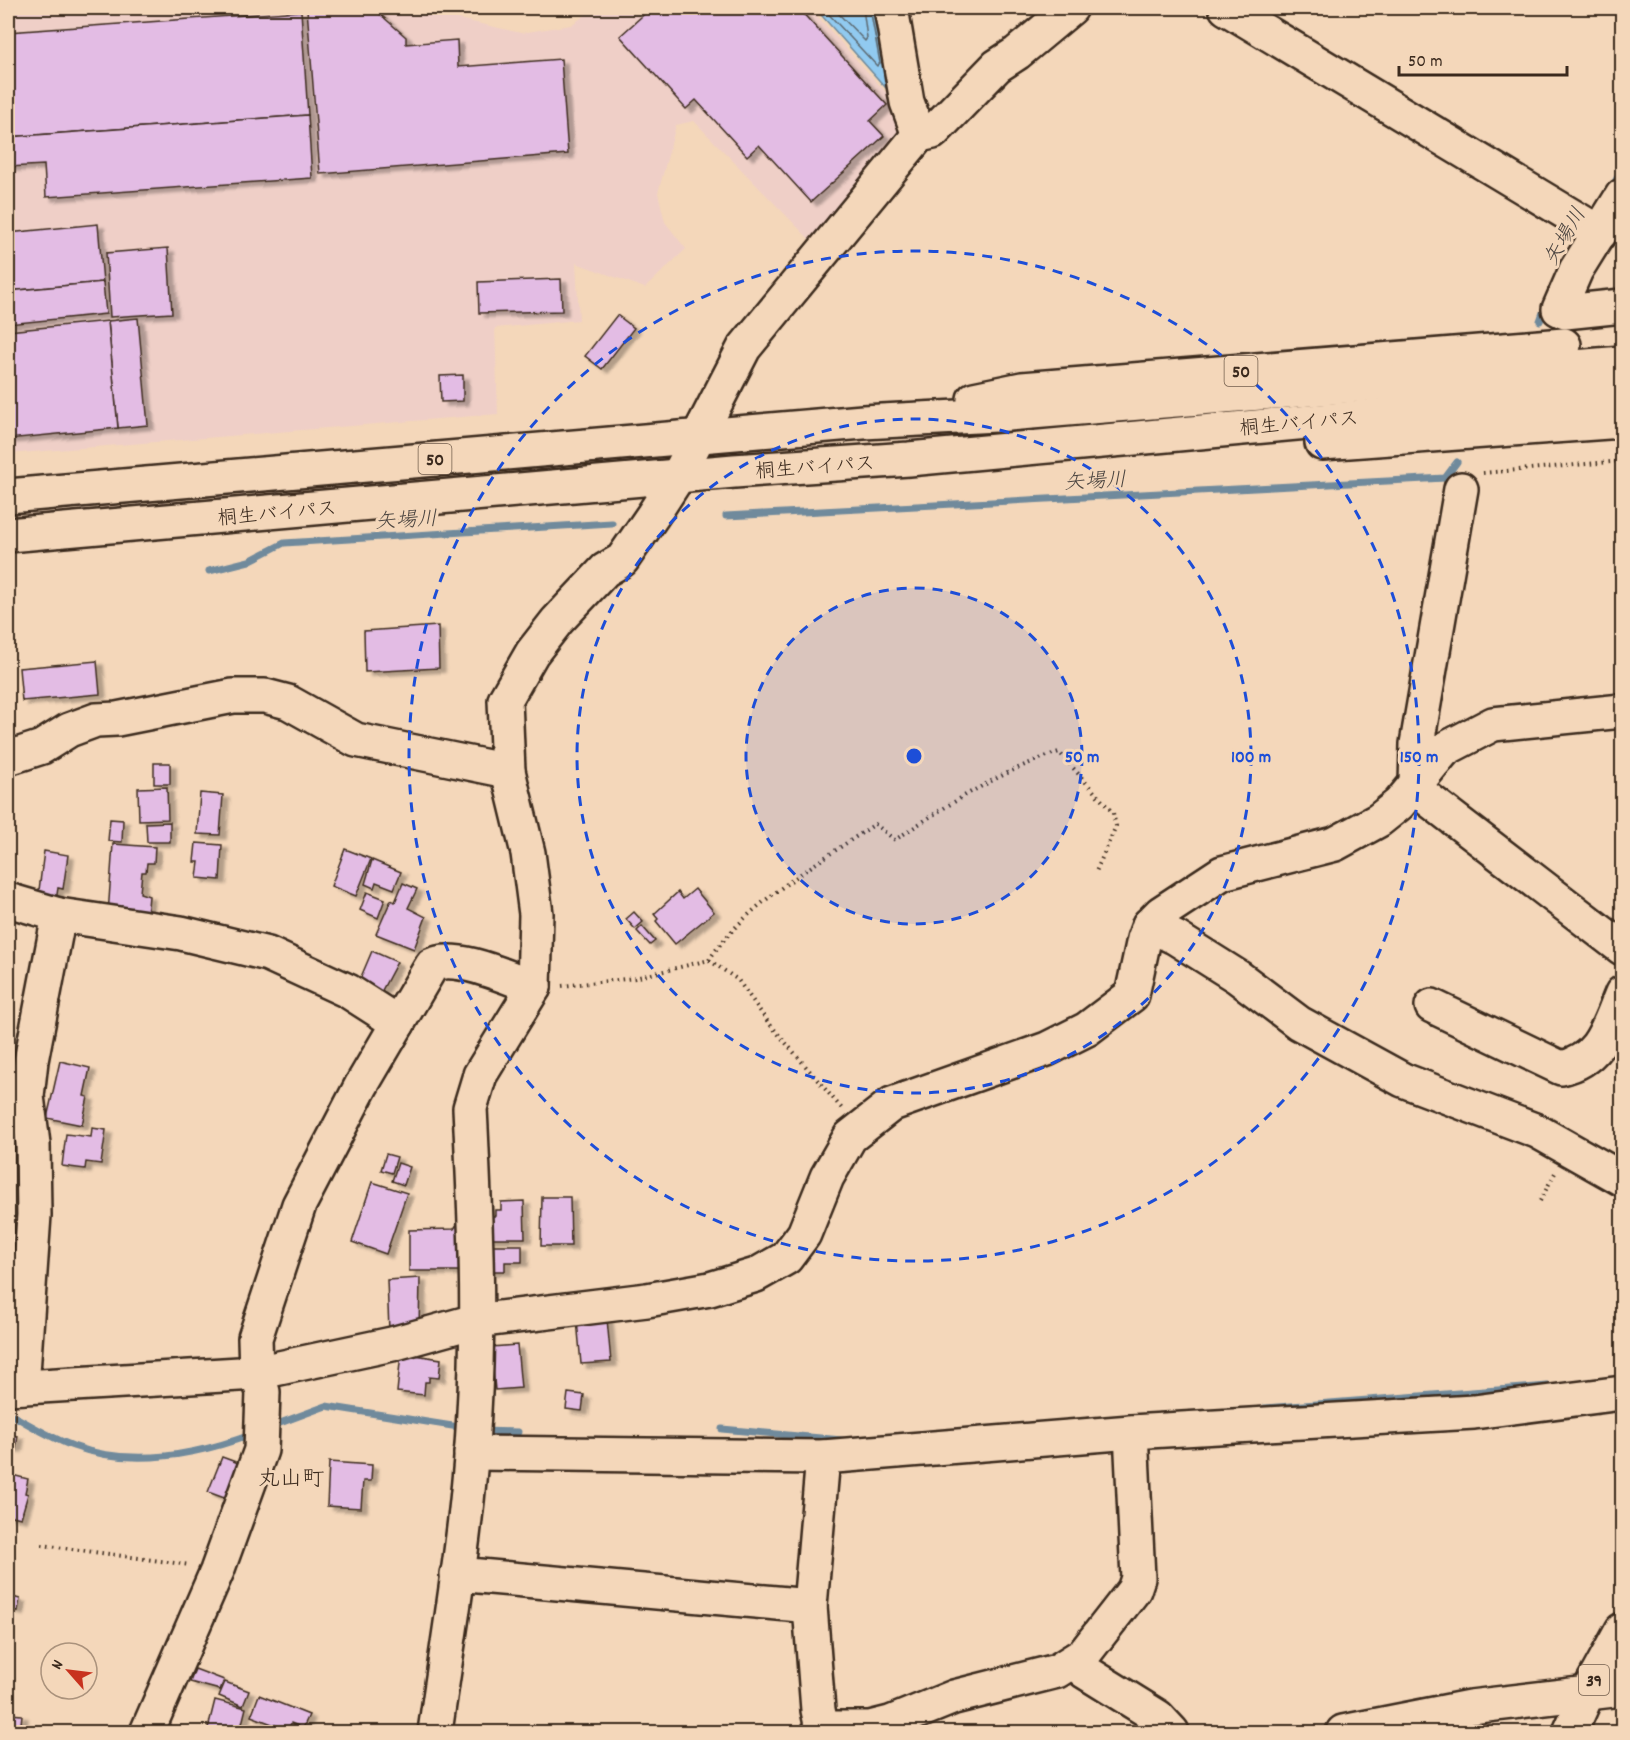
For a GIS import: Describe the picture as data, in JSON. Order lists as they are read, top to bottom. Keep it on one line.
{"streets":{"main road":["50","桐生バイパス","39"]},"districts":["丸山町"],"water":["矢場川"],"scale_bar":"50 m","north":"top left","rings":["50 m","100 m","150 m"]}
